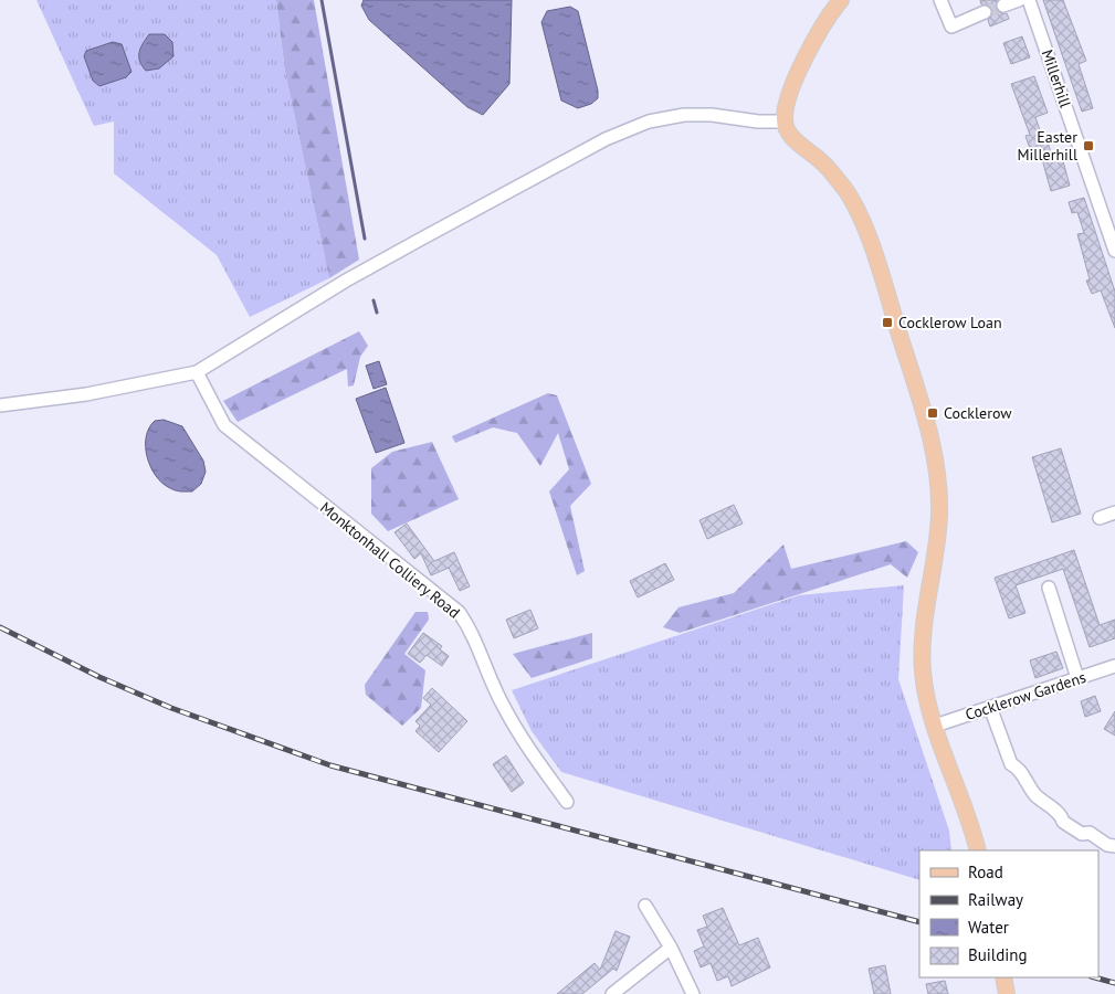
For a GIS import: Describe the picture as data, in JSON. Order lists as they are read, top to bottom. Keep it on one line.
{"streets":{"street":["Millerhill","Monktonhall Colliery Road","Cocklerow Gardens"]},"places":{"transit":["Easter Millerhill","Cocklerow Loan","Cocklerow"]},"legend":["Road","Railway","Water","Building"]}
